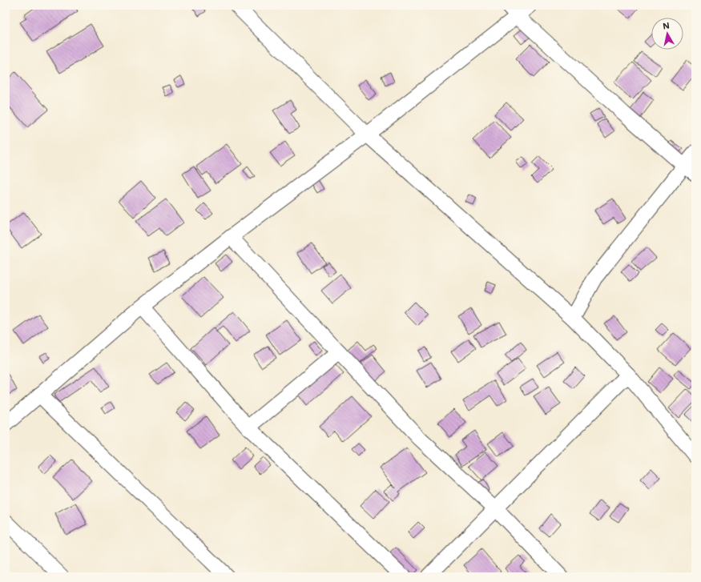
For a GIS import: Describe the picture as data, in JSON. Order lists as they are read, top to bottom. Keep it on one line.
{"north":"top"}
